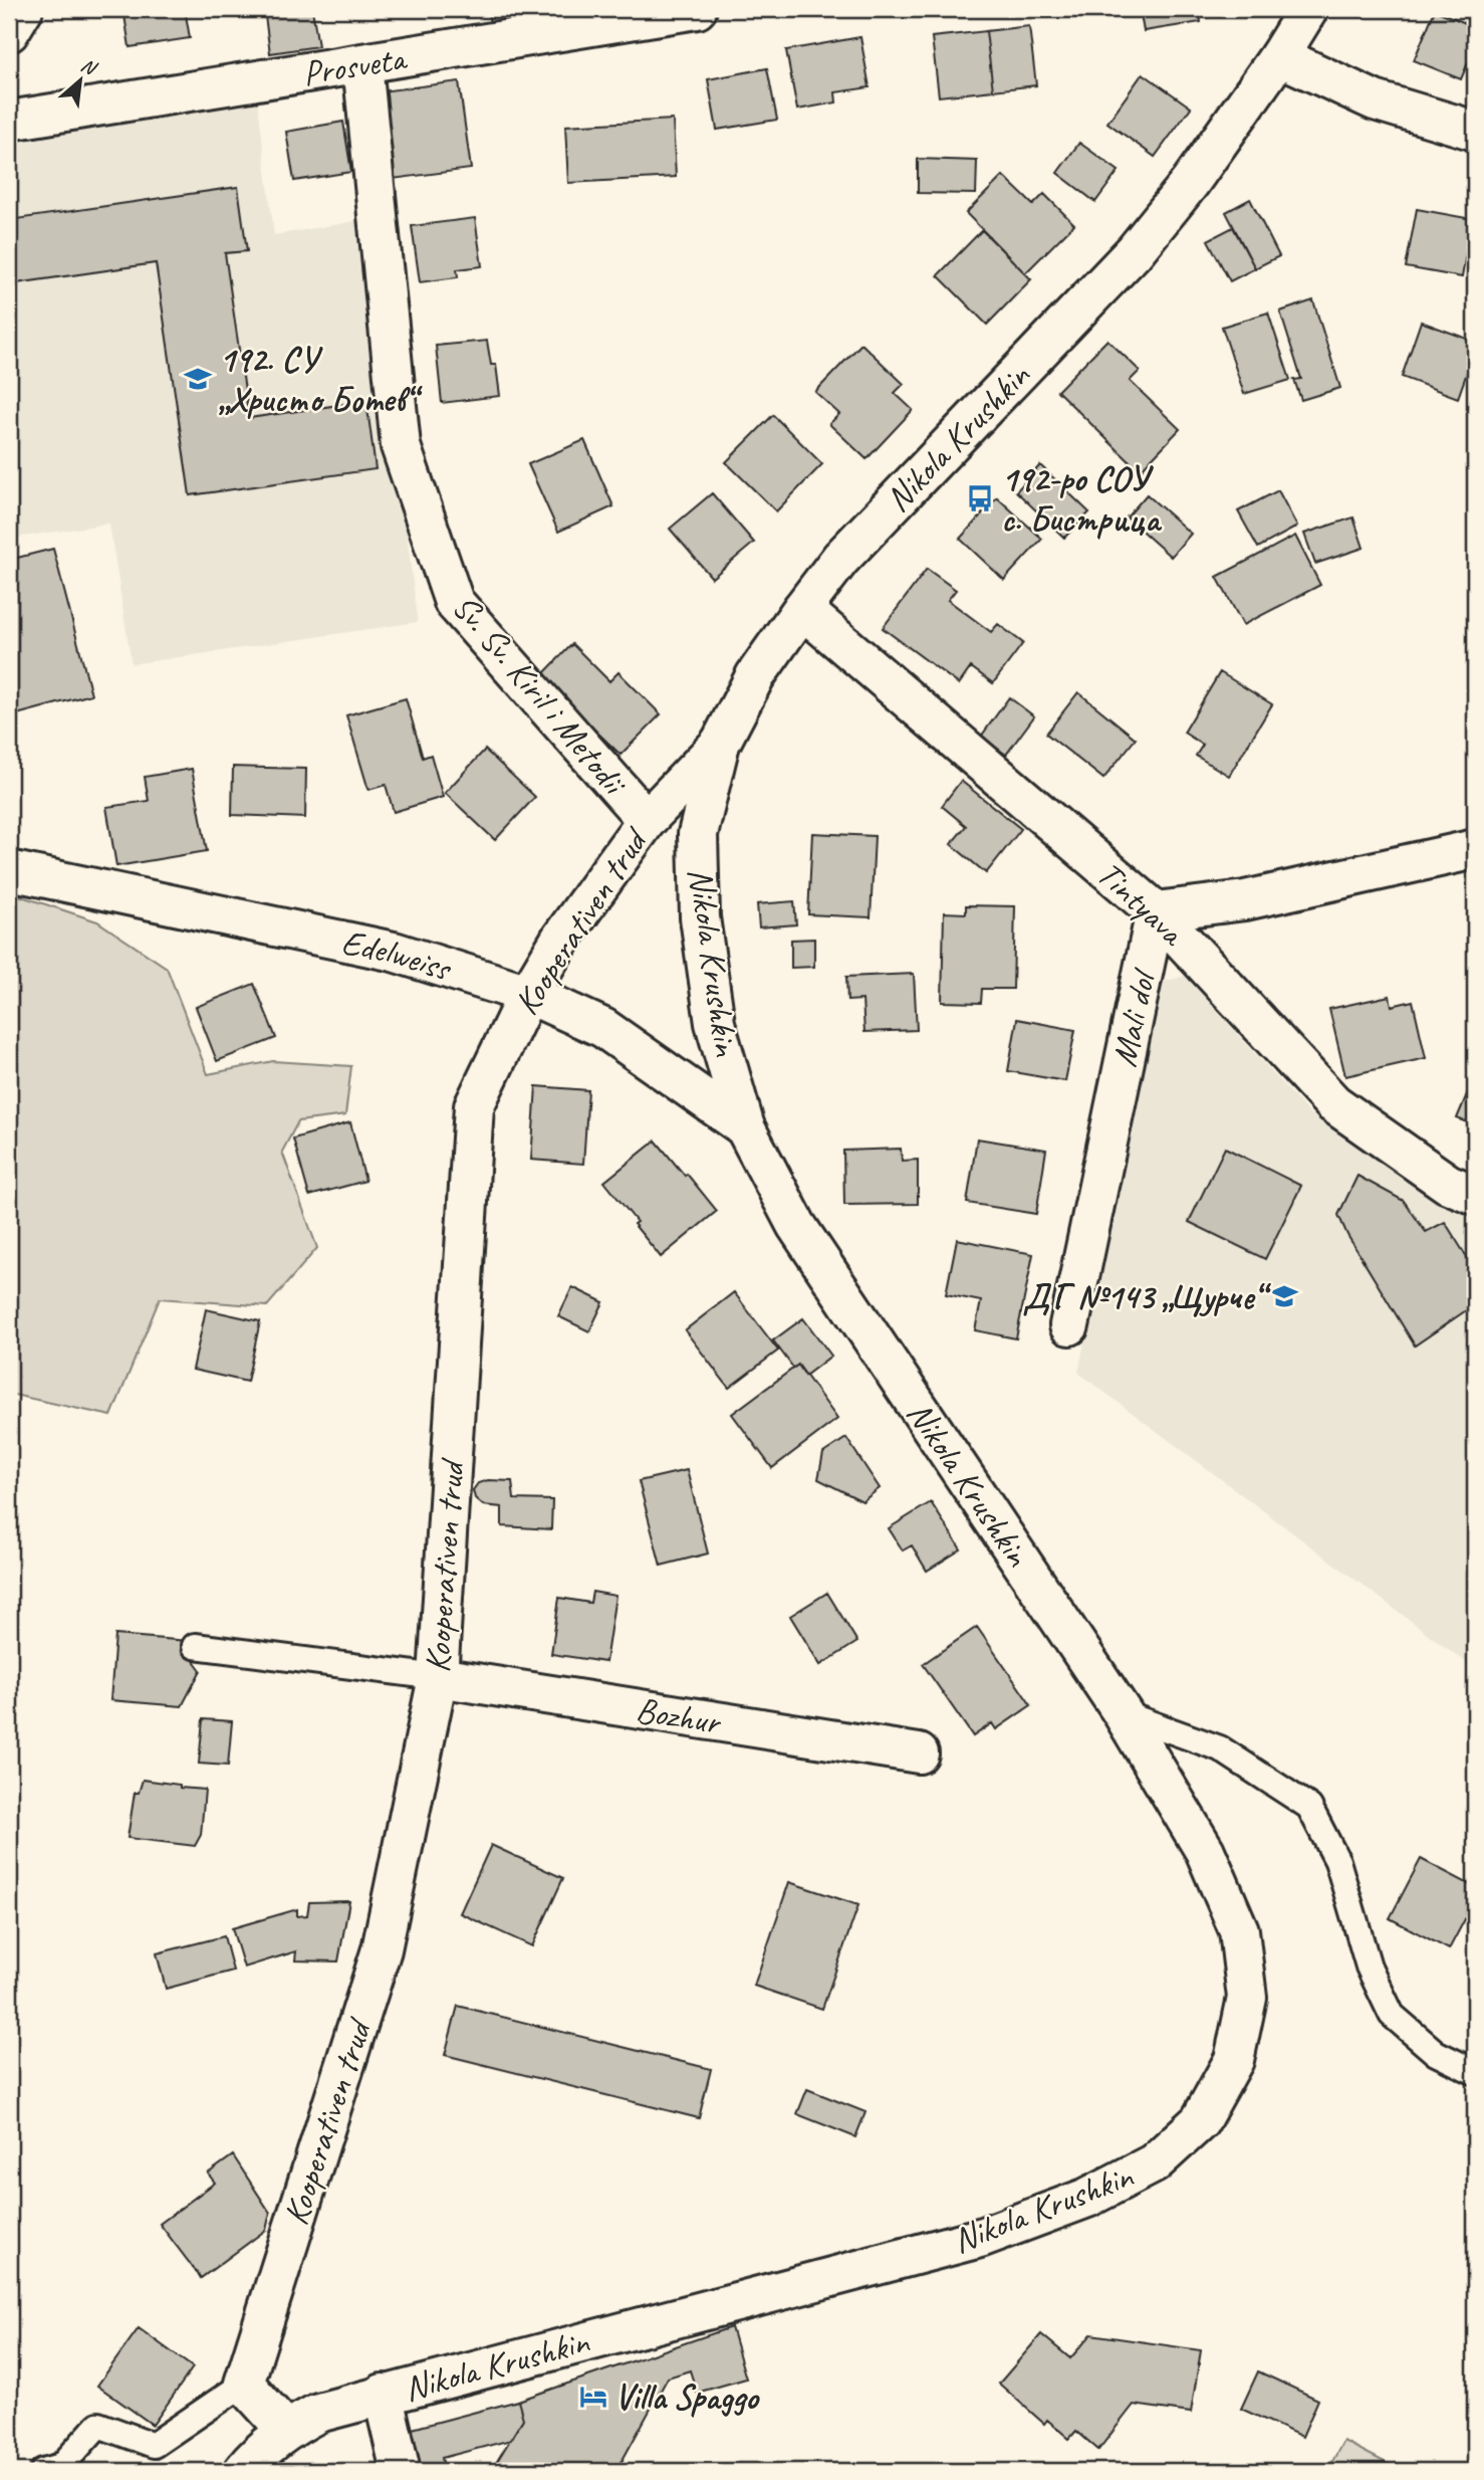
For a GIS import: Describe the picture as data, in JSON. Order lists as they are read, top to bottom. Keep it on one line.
{"streets":{"street":["Prosveta","Nikola Krushkin","Sv. Sv. Kiril i Metodii","Tintyava","Kooperativen trud","Edelweiss","Mali dol","Bozhur"]},"crossings":[["Prosveta","Sv. Sv. Kiril i Metodii"],["Nikola Krushkin","Tintyava"],["Nikola Krushkin","Kooperativen trud"],["Nikola Krushkin","Edelweiss"],["Sv. Sv. Kiril i Metodii","Kooperativen trud"],["Tintyava","Mali dol"],["Kooperativen trud","Edelweiss"],["Kooperativen trud","Bozhur"]],"places":{"school or university":["192. СУ „Христо Ботев“","ДГ №143 „Щурче“"],"bus stop":["192-ро СОУ с. Бистрица"],"hotel":["Villa Spaggo"]},"north":"top right"}
